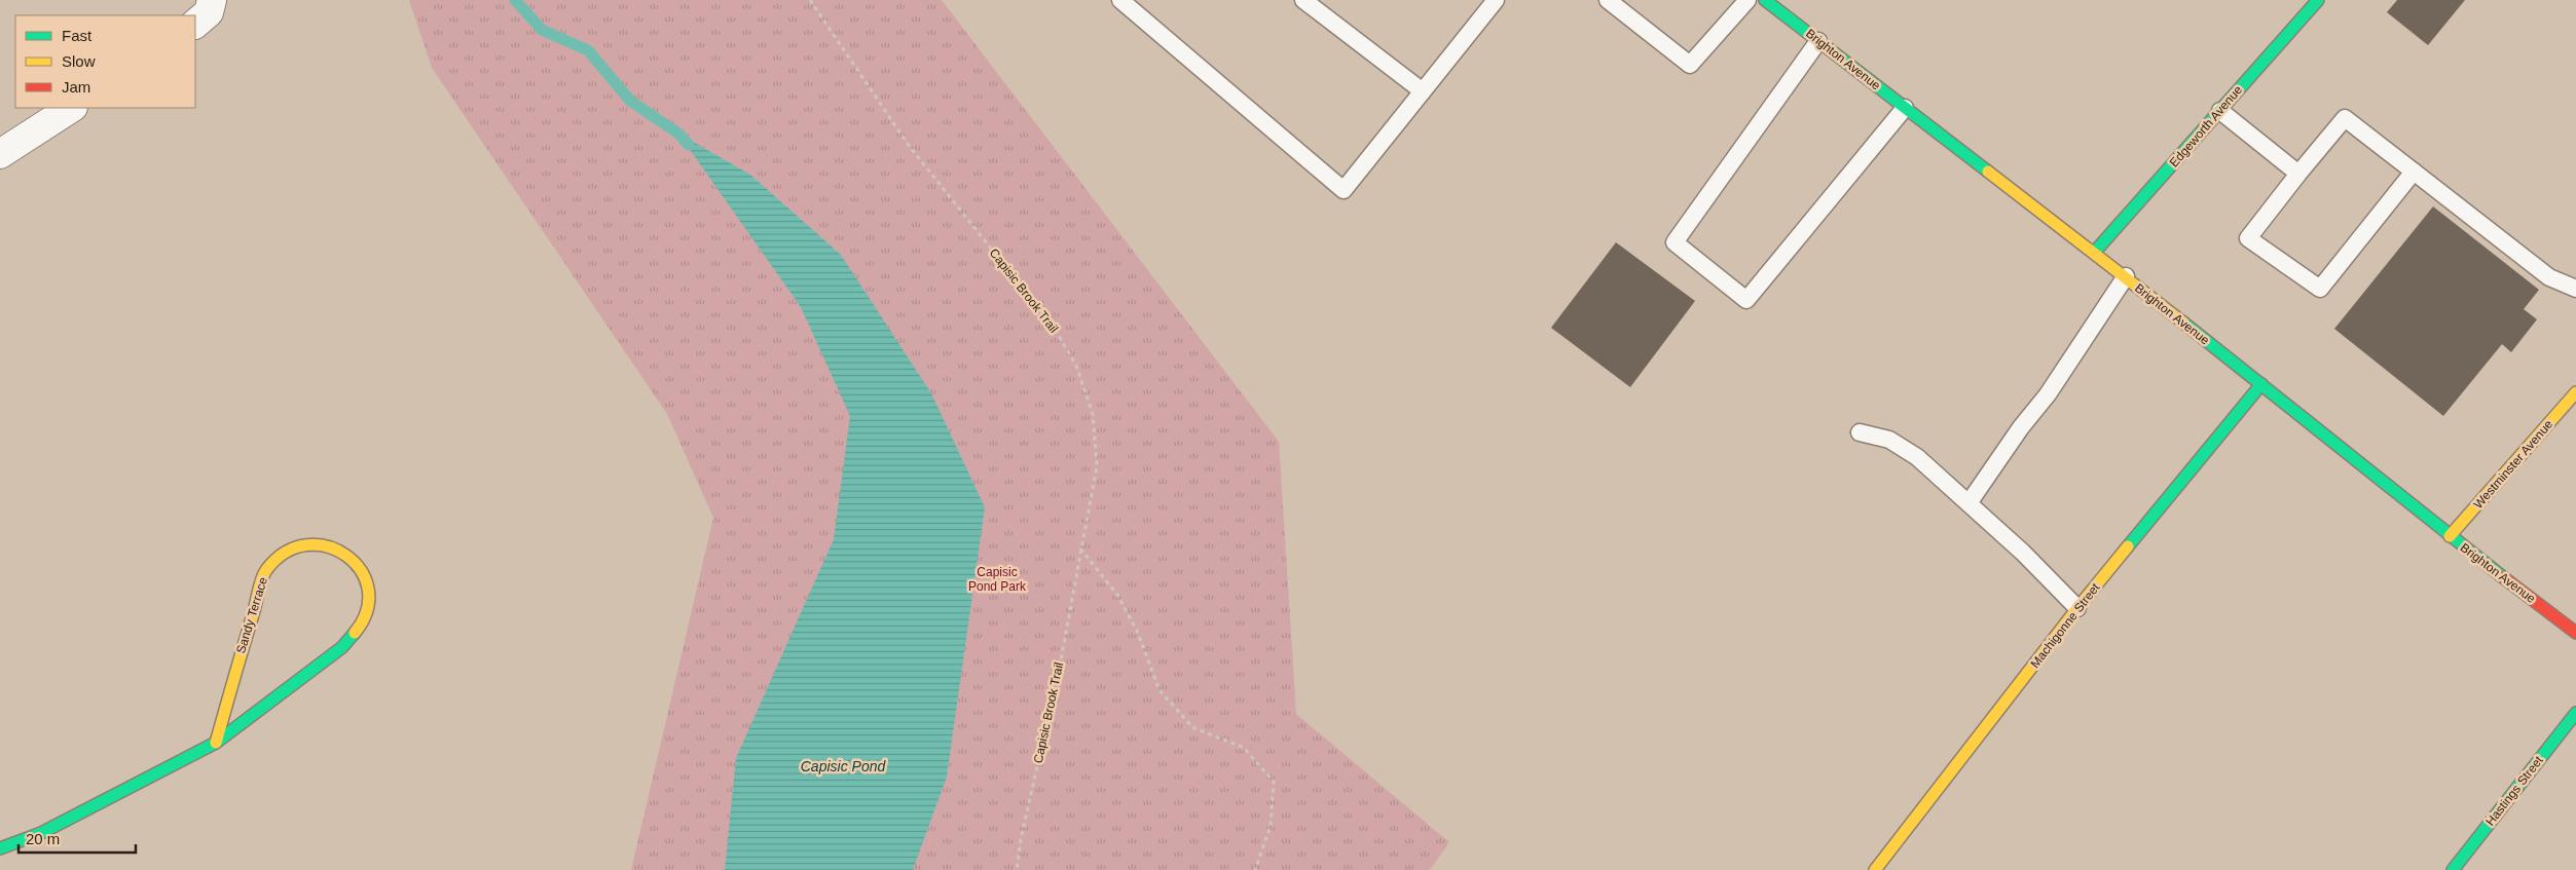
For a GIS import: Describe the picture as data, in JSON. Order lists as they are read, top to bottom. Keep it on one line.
{"streets":{"street":["Brighton Avenue","Edgeworth Avenue","Westminster Avenue","Sandy Terrace","Machigonne Street","Hastings Street"],"path":["Capisic Brook Trail"]},"crossings":[["Brighton Avenue","Edgeworth Avenue"],["Brighton Avenue","Westminster Avenue"],["Brighton Avenue","Machigonne Street"]],"water":["Capisic Pond"],"parks":["Capisic Pond Park"],"legend":["Fast","Slow","Jam"],"scale_bar":"20 m"}
